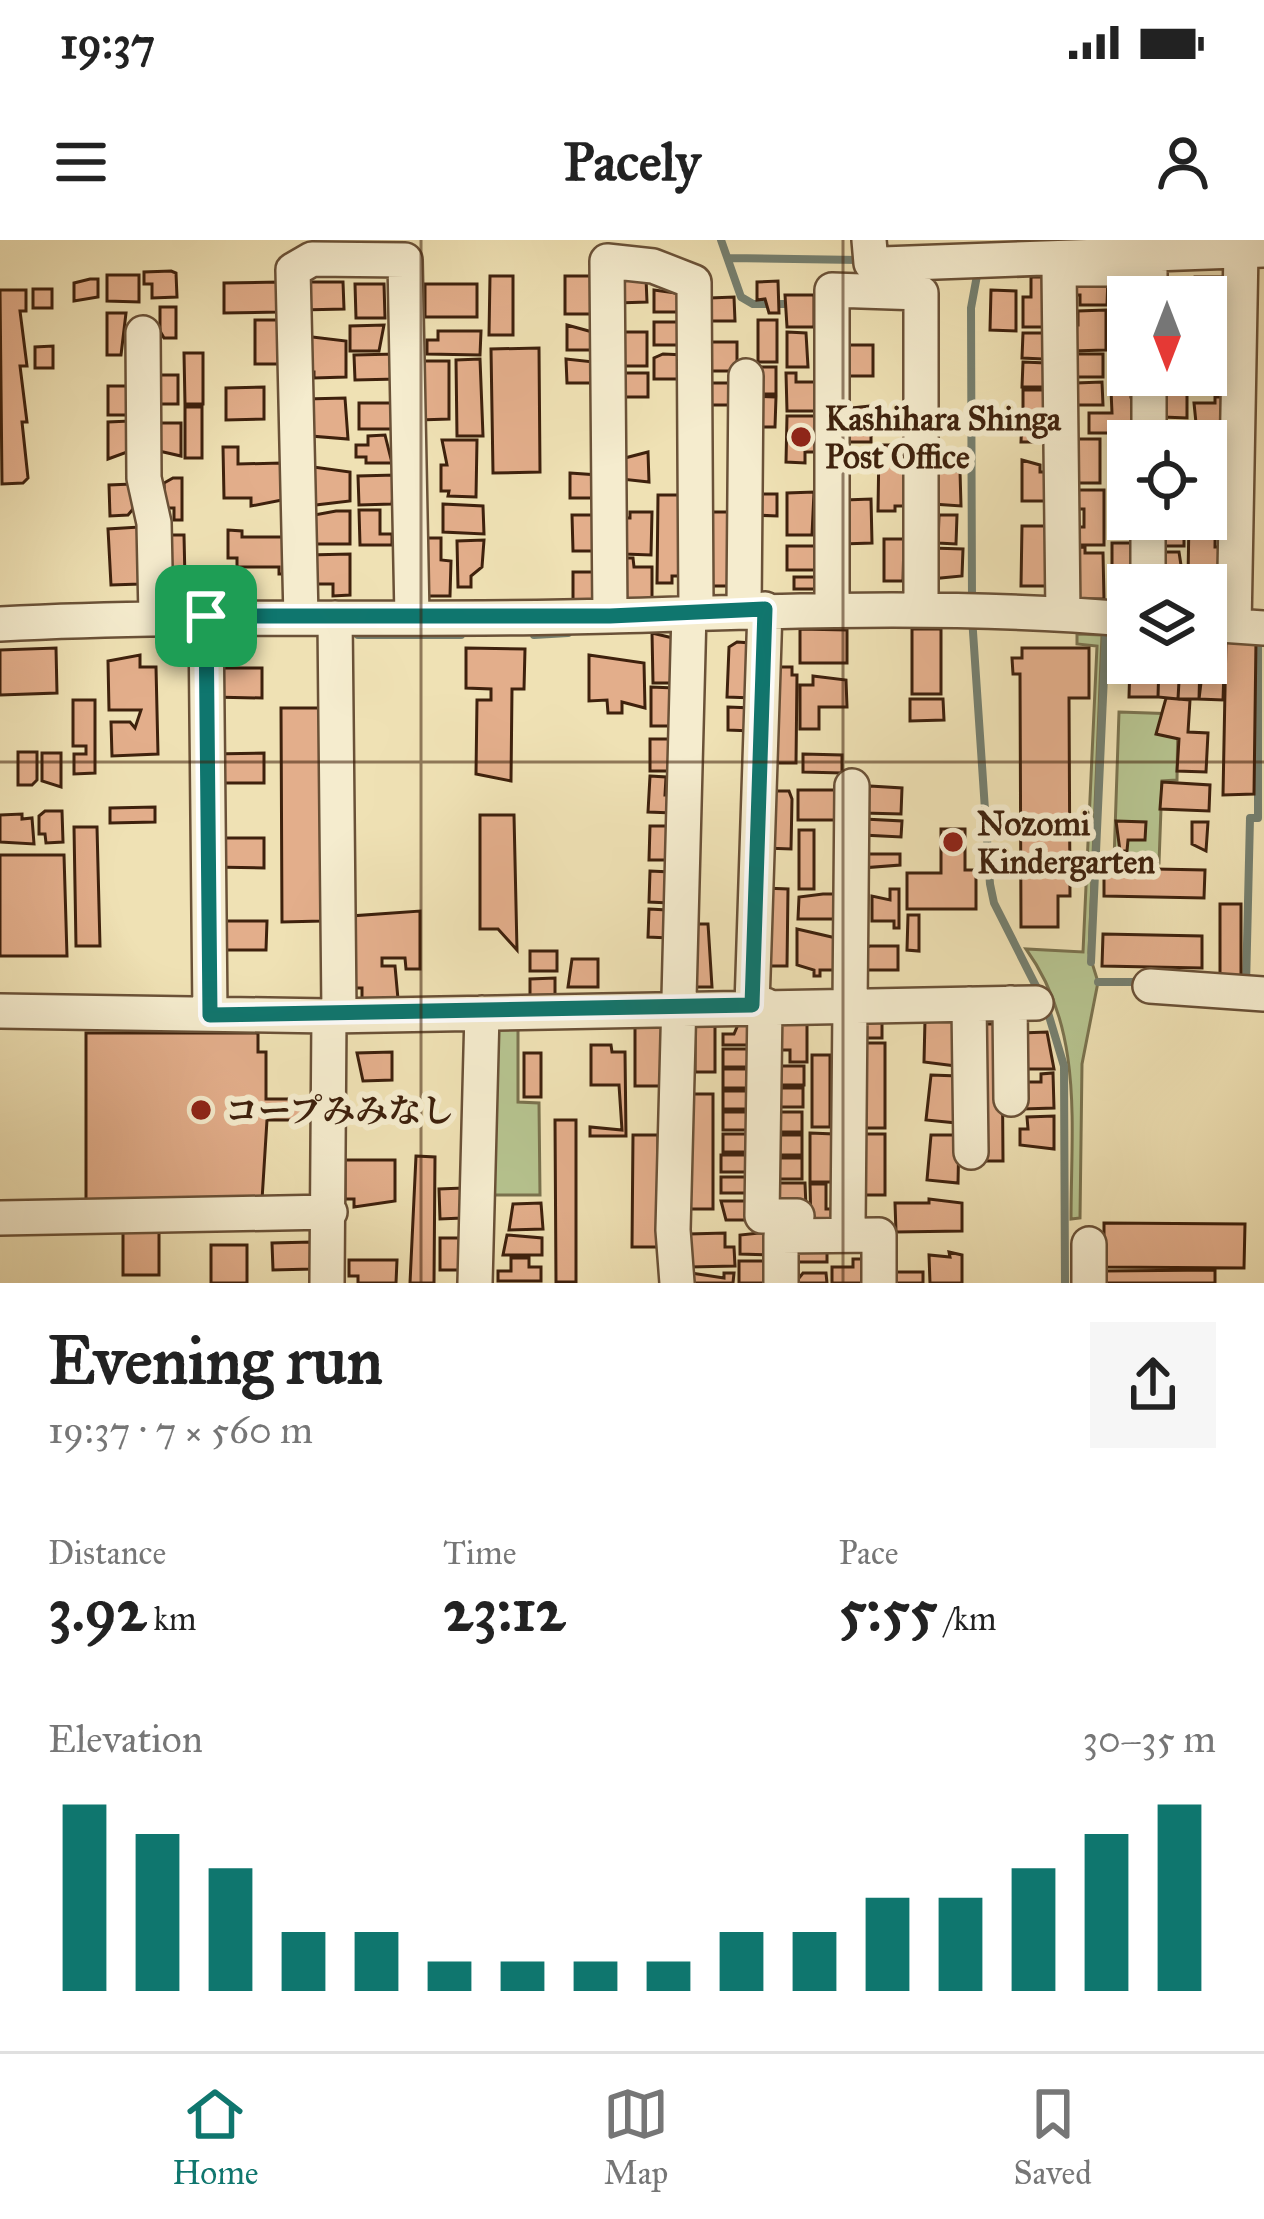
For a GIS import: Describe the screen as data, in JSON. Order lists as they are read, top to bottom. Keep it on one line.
{"places":["Kashihara Shinga Post Office","Nozomi Kindergarten","コープみみなし"],"north":"bottom","page":{"status":"19:37","header":"Pacely","heading":["Evening run","19:37 · 7 × 560 m"],"stats":[["Distance","3.92 km"],["Time","23:12"],["Pace","5:55 /km"]],"chart":["Elevation","30–35 m"],"tabs":["Home","Map","Saved"]}}
